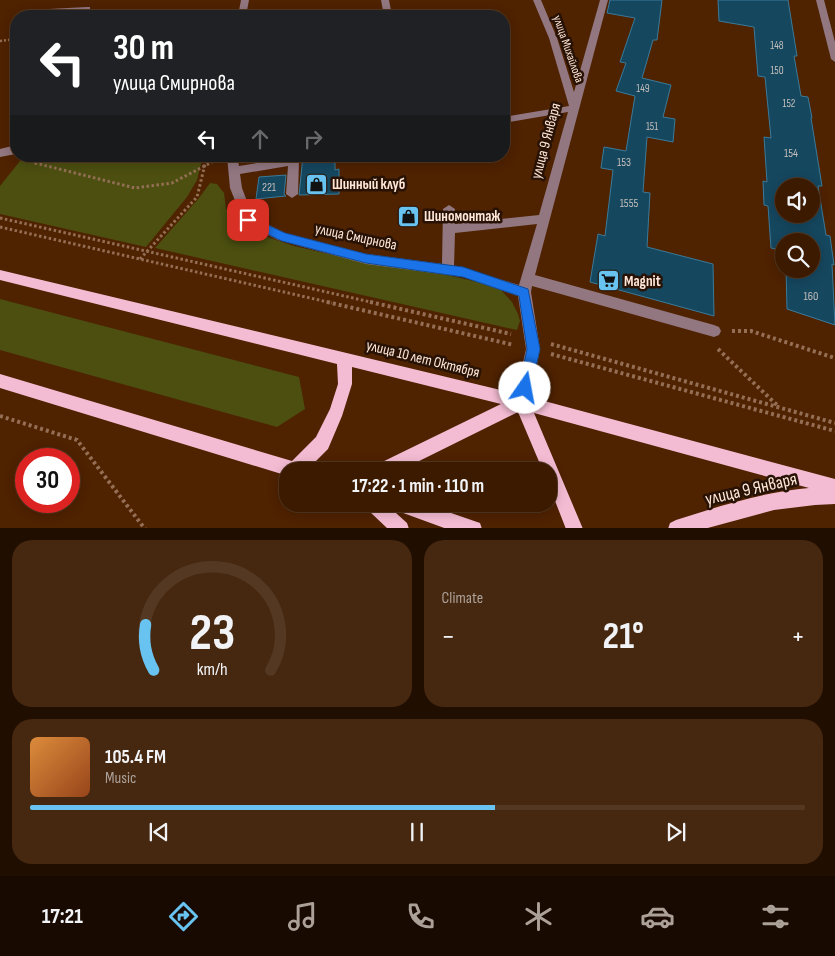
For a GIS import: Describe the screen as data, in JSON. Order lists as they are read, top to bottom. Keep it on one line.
{"streets":{"main road":["улица 9 Января","улица 10 лет Октября"],"street":["улица Михайлова","улица Смирнова"]},"crossings":[["улица Михайлова","улица 9 Января"],["улица 9 Января","улица Смирнова"]],"places":{"shop":["Шинный клуб","Шиномонтаж"],"supermarket":["Magnit"]},"house_numbers":["148","150","149","152","151","154","153","221","1555","160"],"page":{"turn":["30 m","улица Смирнова"],"limit":"30","trip":"17:22 · 1 min · 110 m","tile":"Climate","heat":["−","21°","+"],"song":["105.4 FM","Music"],"tabs":"17:21","gauge":["23","km/h"]}}
